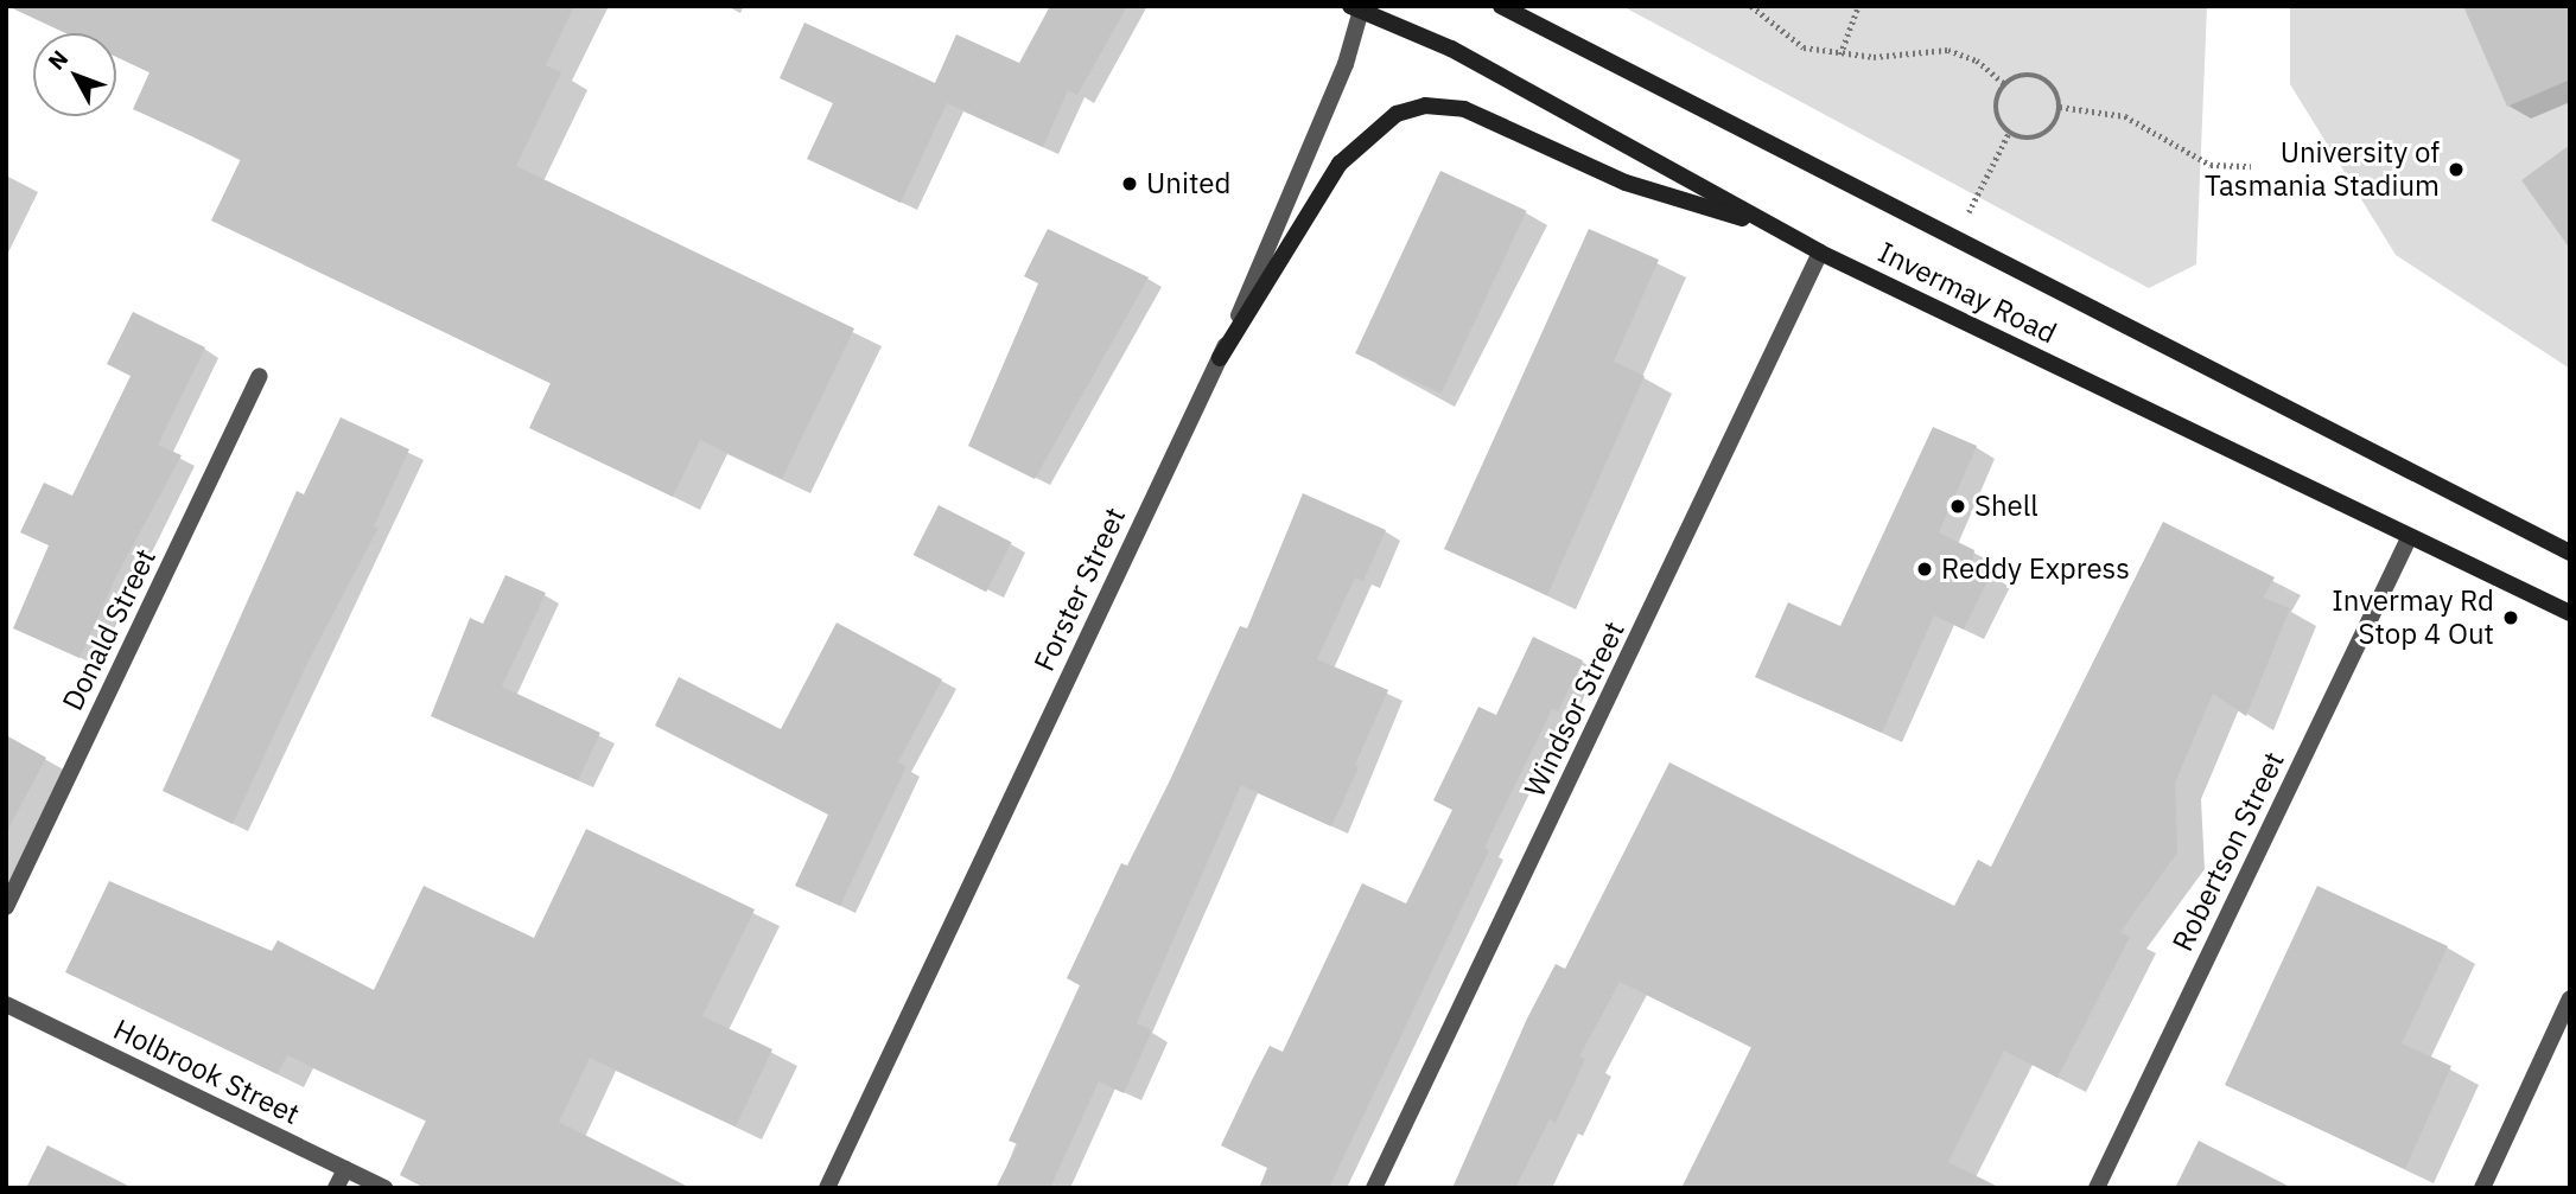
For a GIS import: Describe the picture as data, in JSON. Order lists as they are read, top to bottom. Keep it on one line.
{"streets":{"main road":["Invermay Road"],"street":["Forster Street","Donald Street","Windsor Street","Robertson Street","Holbrook Street"]},"crossings":[["Invermay Road","Forster Street"],["Invermay Road","Windsor Street"],["Invermay Road","Robertson Street"]],"places":["University of Tasmania Stadium","United","Shell","Reddy Express","Invermay Rd Stop 4 Out"],"north":"top left"}
